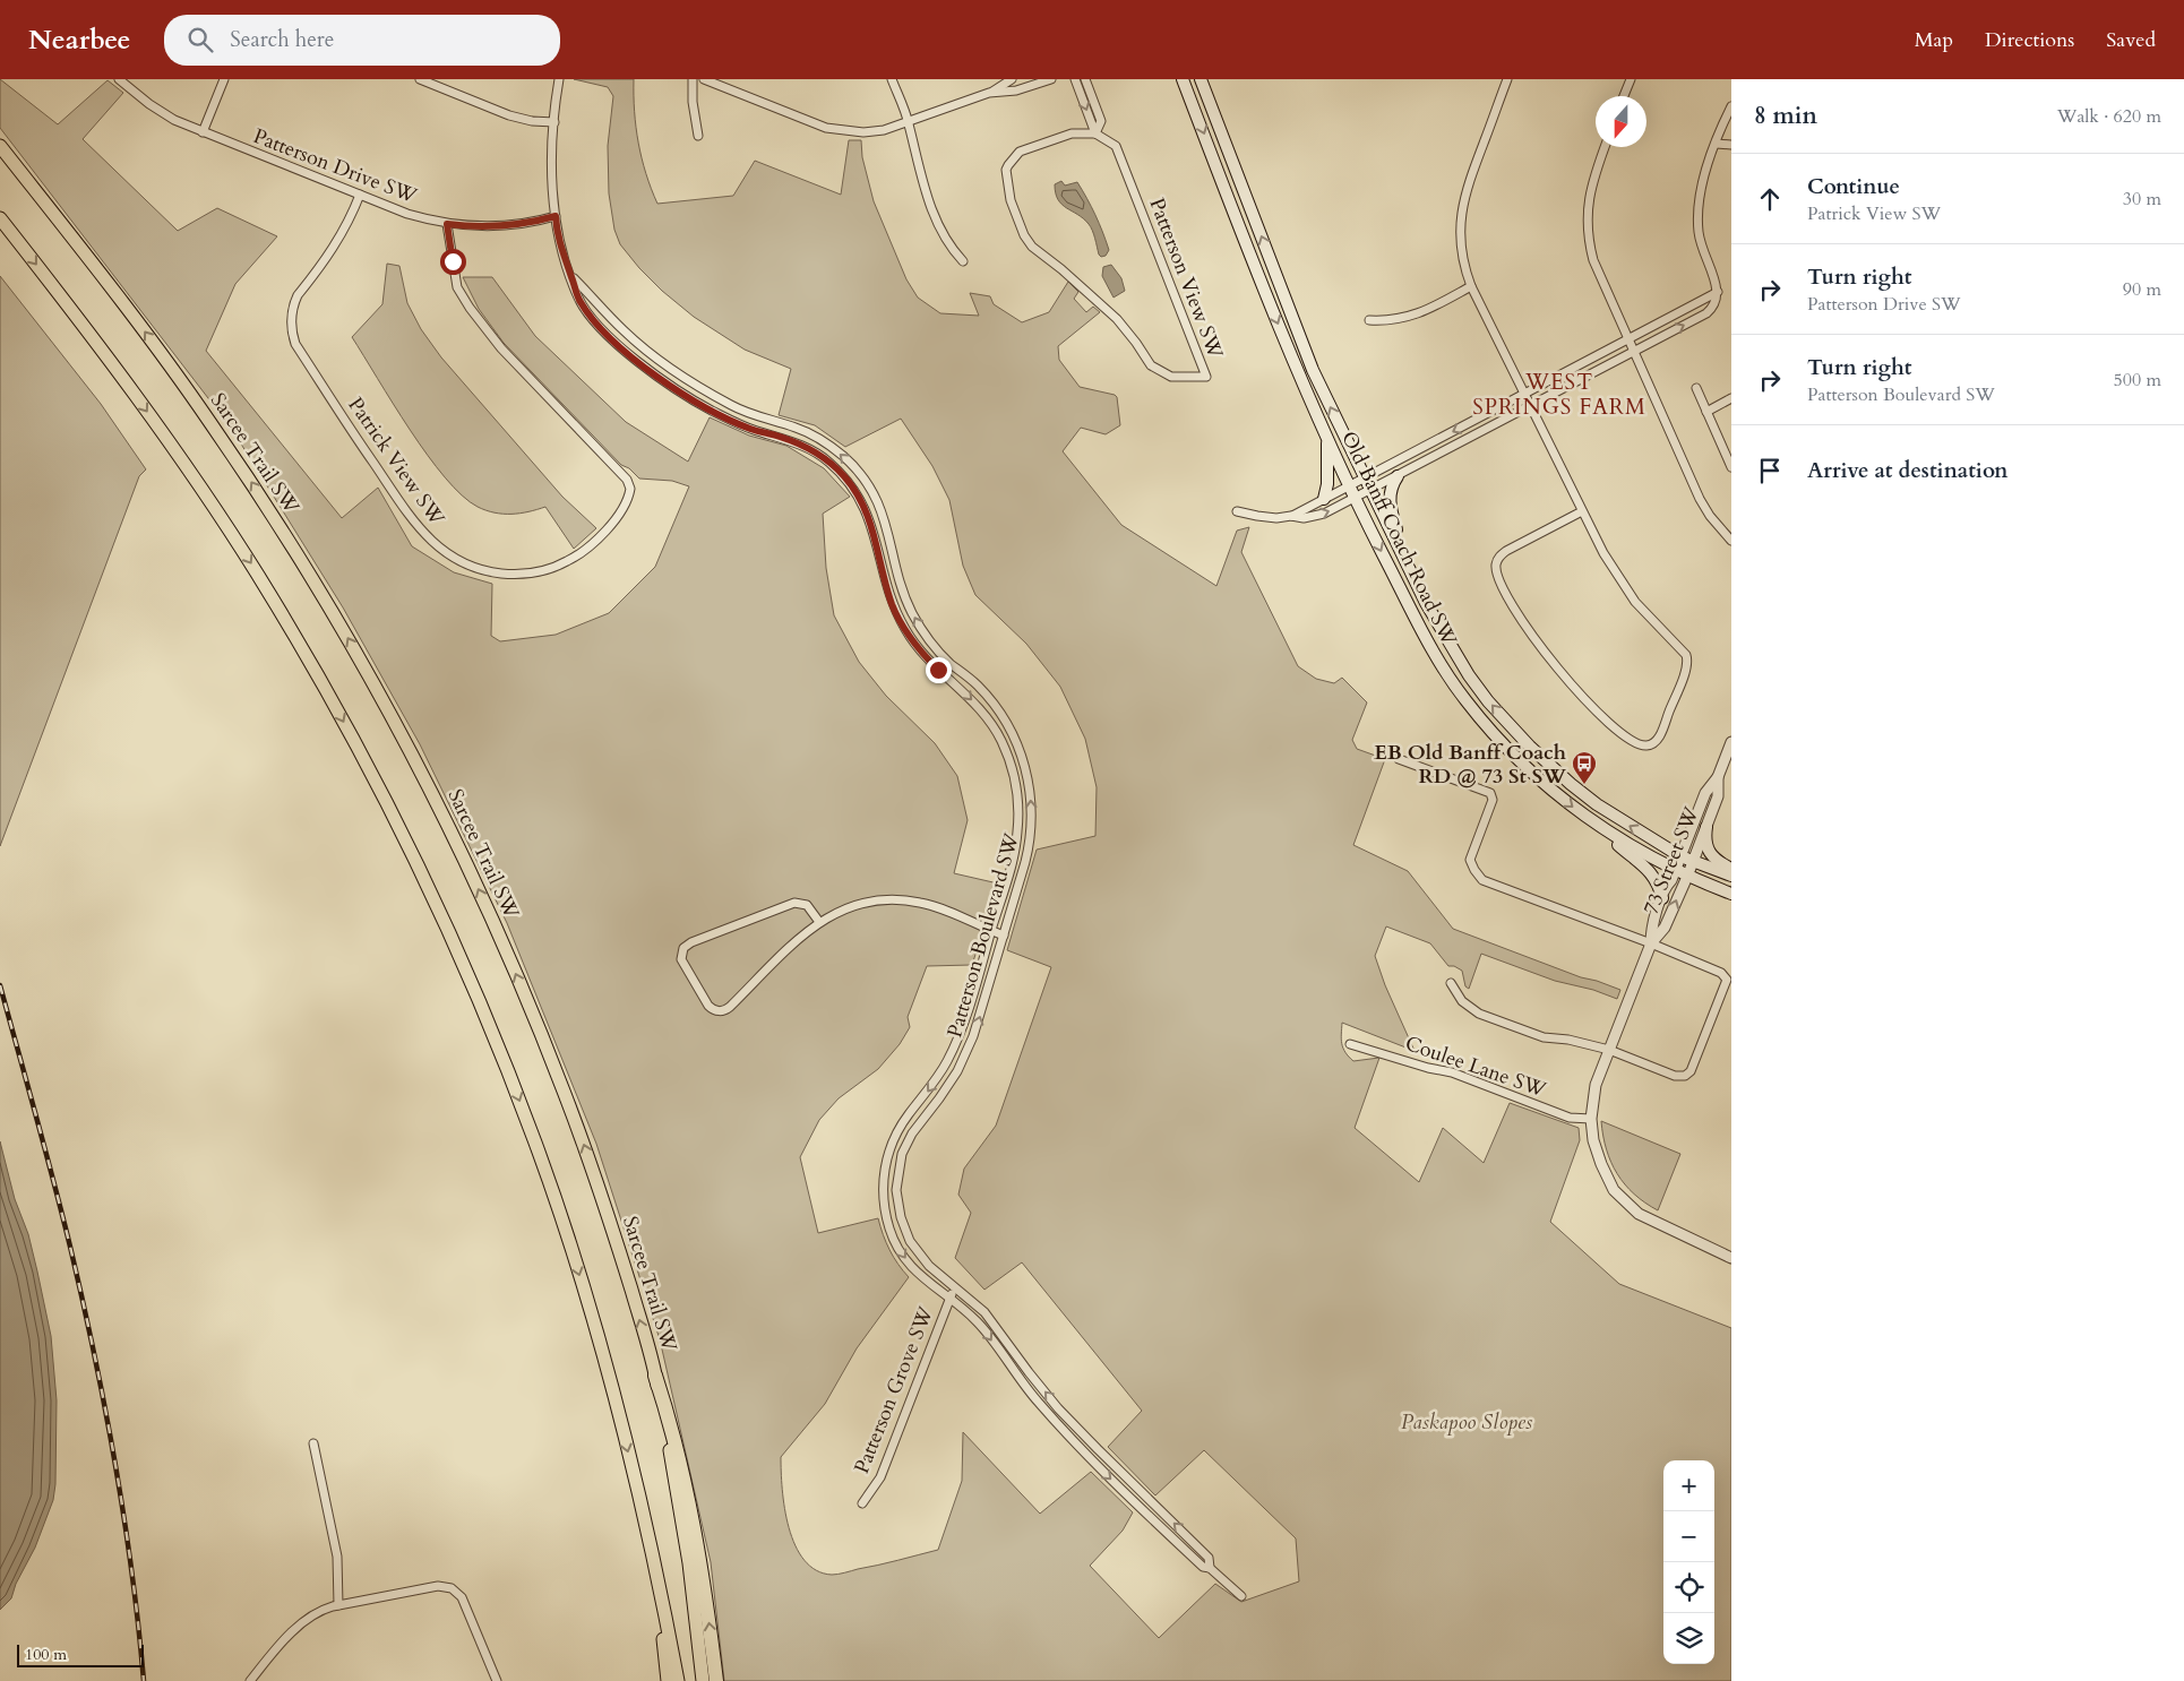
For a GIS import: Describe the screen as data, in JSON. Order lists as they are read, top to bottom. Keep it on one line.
{"streets":{"highway":["Sarcee Trail SW"],"main road":["Old Banff Coach Road SW"],"street":["Patterson Drive SW","Patterson View SW","Patrick View SW","73 Street SW","Patterson Boulevard SW","Coulee Lane SW","Patterson Grove SW"]},"crossings":[["Patterson Drive SW","Patrick View SW"],["Patterson Drive SW","Patterson Boulevard SW"],["Old Banff Coach Road SW","73 Street SW"],["Patterson Boulevard SW","Patterson Grove SW"]],"districts":["WEST SPRINGS FARM"],"parks":["Paskapoo Slopes"],"places":{"bus stop":["EB Old Banff Coach RD @ 73 St SW"]},"scale_bar":"100 m","north":"bottom","page":{"header":"Nearbee","search":"Search here","nav":["Map","Directions","Saved"],"heading":["8 min","Walk · 620 m"],"list":[["Continue","Patrick View SW","30 m"],["Turn right","Patterson Drive SW","90 m"],["Turn right","Patterson Boulevard SW","500 m"],"Arrive at destination"],"map_buttons":["+","−"],"scale":"100 m"}}
